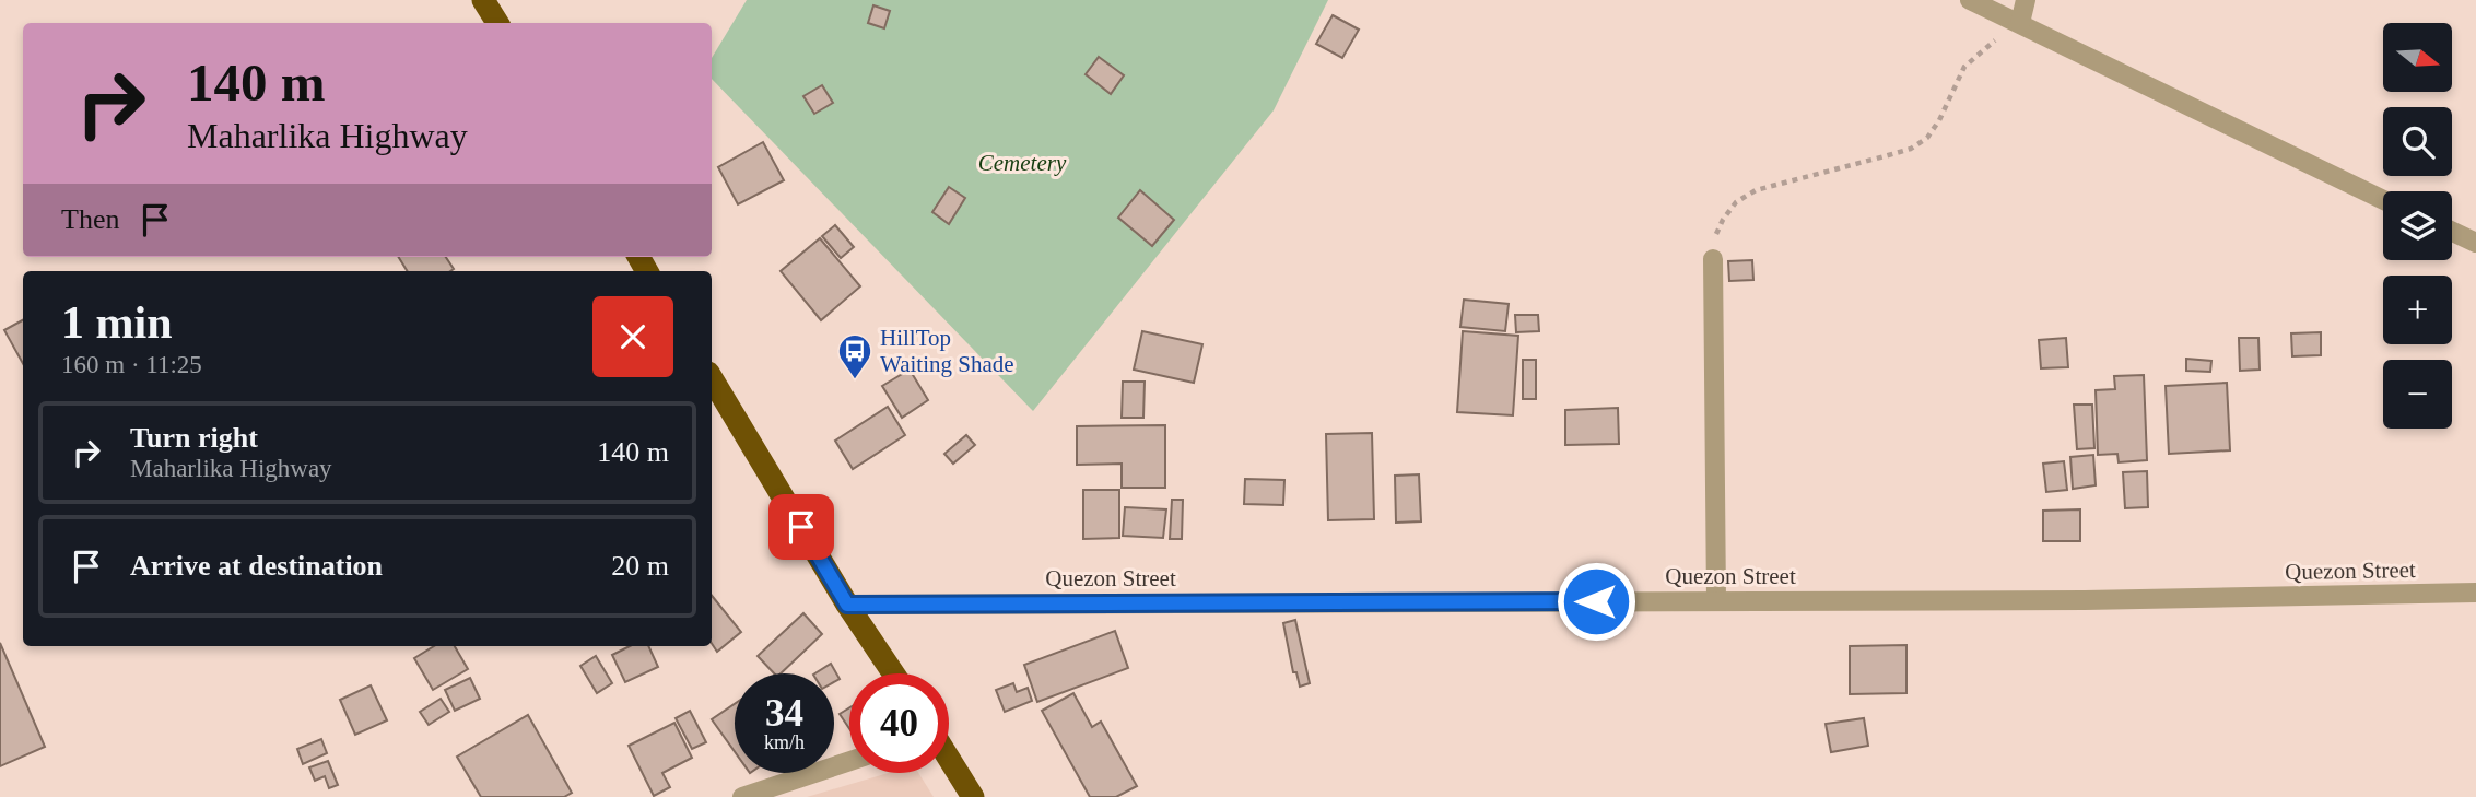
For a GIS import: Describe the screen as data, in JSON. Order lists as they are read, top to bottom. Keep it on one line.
{"streets":{"street":["Quezon Street"]},"parks":["Cemetery"],"places":{"bus stop":["HillTop Waiting Shade"]},"north":"right","page":{"map_buttons":["+","−"],"turn":["140 m","Maharlika Highway"],"then":"Then","heading":["1 min","160 m · 11:25"],"list":[{"name":"Turn right","note":"Maharlika Highway","value":"140 m"},{"name":"Arrive at destination","value":"20 m"}],"speed":"34 km/h","limit":"40"}}
